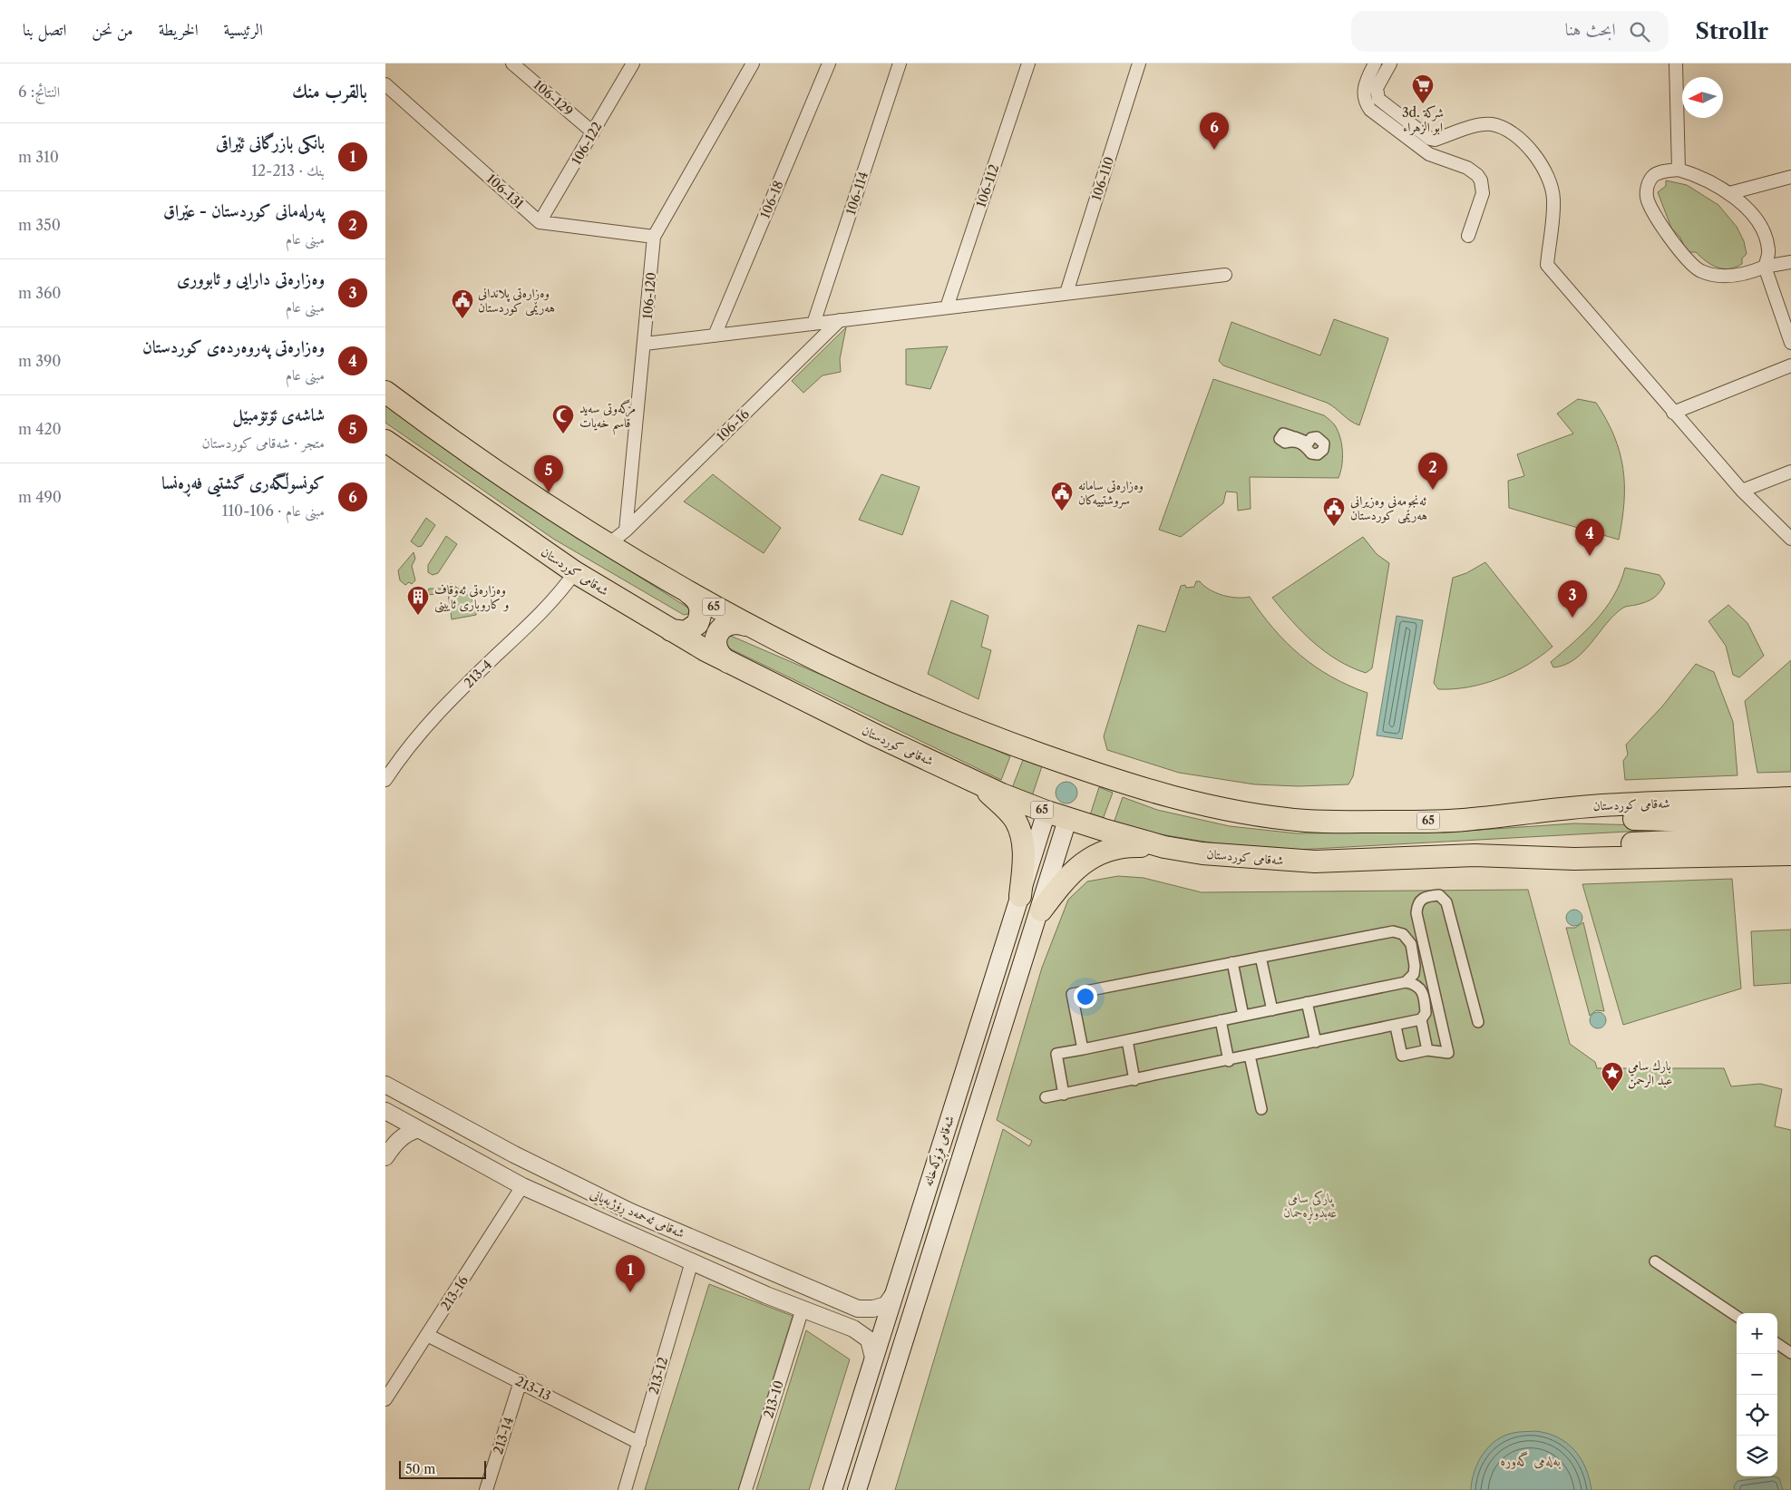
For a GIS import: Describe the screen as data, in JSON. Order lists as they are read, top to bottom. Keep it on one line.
{"streets":{"highway":["شەقامی کوردستان","65"],"main road":["شەقامی فڕۆکەخانە"],"street":["106-129","106-122","106-110","106-112","106-131","106-114","106-18","106-120","106-16","213-4","شەقامی ئەحمەد ڕۆژبەیانی","213-16","213-12","213-13","213-10","213-14"]},"crossings":[["106-129","106-122"],["106-122","106-131"],["106-120","106-16"],["شەقامی کوردستان","213-4"],["شەقامی کوردستان","شەقامی فڕۆکەخانە"],["شەقامی فڕۆکەخانە","شەقامی ئەحمەد ڕۆژبەیانی"],["شەقامی ئەحمەد ڕۆژبەیانی","213-16"],["شەقامی ئەحمەد ڕۆژبەیانی","213-12"],["شەقامی ئەحمەد ڕۆژبەیانی","213-10"],["213-16","213-13"],["213-12","213-13"],["213-13","213-14"]],"water":["بەلەمی گەورە"],"parks":["پارکی سامی عەبدولڕەحمان"],"places":{"supermarket":["3d. شركة ابو الزهراء"],"public building":["وەزارەتی پلاندانی هەرێمی کوردستان","وەزارەتی سامانە سروشتییەکان","ئەنجومەنی وەزیرانی هەرێمی کوردستان"],"mosque":["مزگەوتی سەید قاسم خەیات"],"building":["وەزارەتی ئەوقاف و کاروباری ئایینی"],"place":["بارك سامي عبد الرحمن"]},"scale_bar":"50 m","north":"left","page":{"header":"Strollr","search":"ابحث هنا","nav":["الرئيسية","الخريطة","من نحن","اتصل بنا"],"heading":["بالقرب منك","النتائج: 6"],"pins":["6","2","5","4","3","1"],"list":[{"mark":"1","name":"بانکی بازرگانی ئێراقی","note":"بنك · 213-12","value":"310 m"},{"mark":"2","name":"پەرلەمانی کوردستان - عێراق","note":"مبنى عام","value":"350 m"},{"mark":"3","name":"وەزارەتی دارایی و ئابووری","note":"مبنى عام","value":"360 m"},{"mark":"4","name":"وەزارەتی پەروەردەی کوردستان","note":"مبنى عام","value":"390 m"},{"mark":"5","name":"شاشەی ئۆتۆمبێل","note":"متجر · شەقامی کوردستان","value":"420 m"},{"mark":"6","name":"کونسوڵگەری گشتیی فەڕەنسا","note":"مبنى عام · 106-110","value":"490 m"}],"map_buttons":["+","−"],"scale":"50 m"}}
